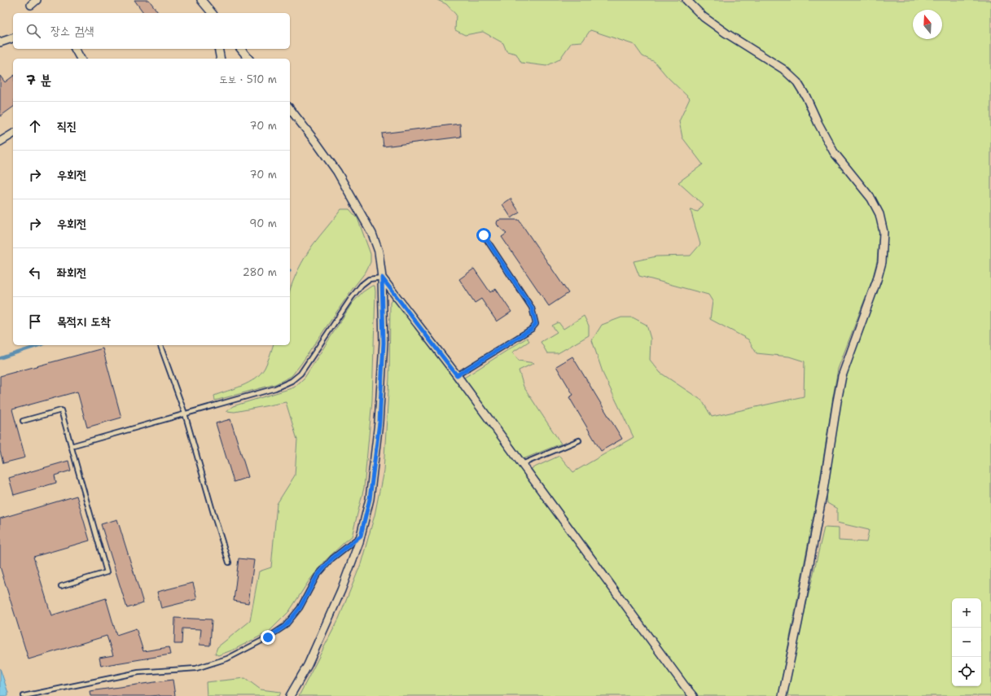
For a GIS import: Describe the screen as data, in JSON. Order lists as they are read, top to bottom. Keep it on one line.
{"north":"top","page":{"search":"장소 검색","heading":["7 분","도보 · 510 m"],"list":[["직진","70 m"],["우회전","70 m"],["우회전","90 m"],["좌회전","280 m"],"목적지 도착"],"map_buttons":["+","−"]}}
